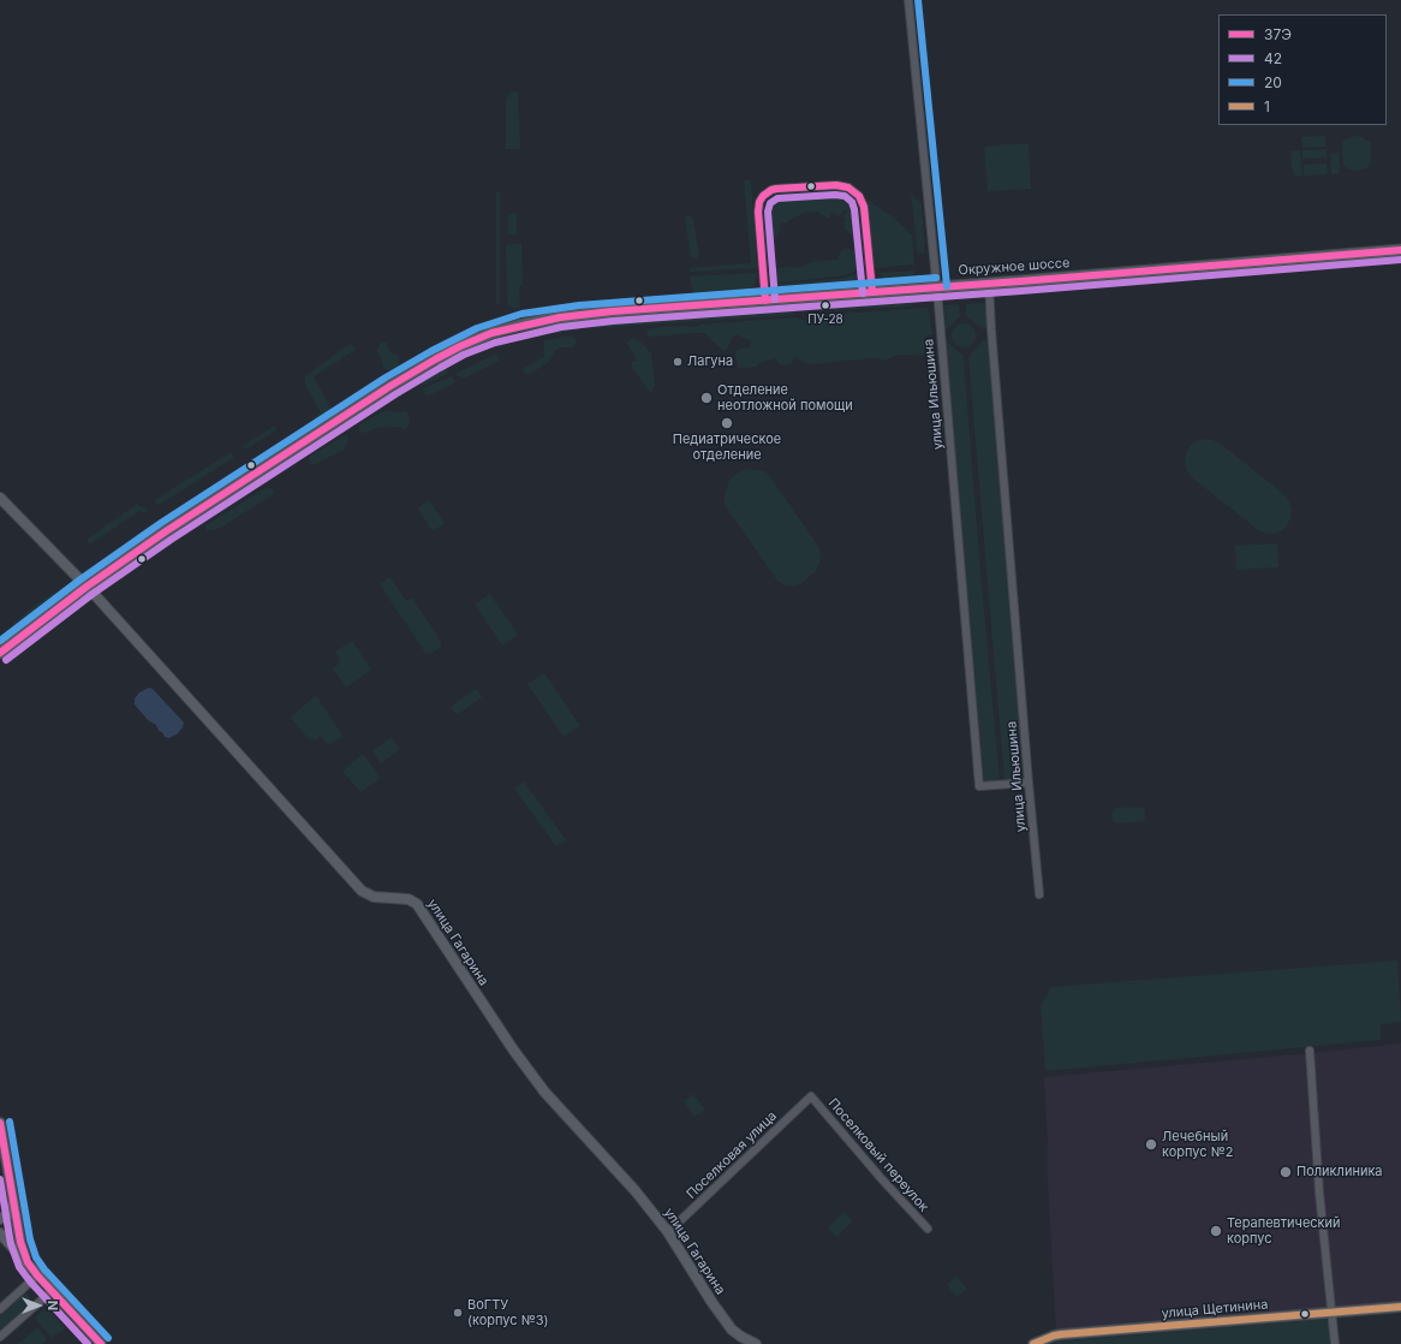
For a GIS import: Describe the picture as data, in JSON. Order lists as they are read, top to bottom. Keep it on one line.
{"streets":{"main road":["Окружное шоссе"],"street":["улица Ильюшина","улица Гагарина","Поселковая улица","Поселковый переулок","улица Щетинина"]},"crossings":[["Окружное шоссе","улица Ильюшина"],["Окружное шоссе","улица Гагарина"],["улица Гагарина","Поселковая улица"],["Поселковая улица","Поселковый переулок"]],"places":["ПУ-28","Лагуна","Отделение неотложной помощи","Педиатрическое отделение","Лечебный корпус №2","Поликлиника","Терапевтический корпус","ВоГТУ (корпус №3)"],"lines":["transit line 20","transit line 37Э","transit line 42","transit line 1"],"legend":["37Э","42","20","1"],"north":"right"}
